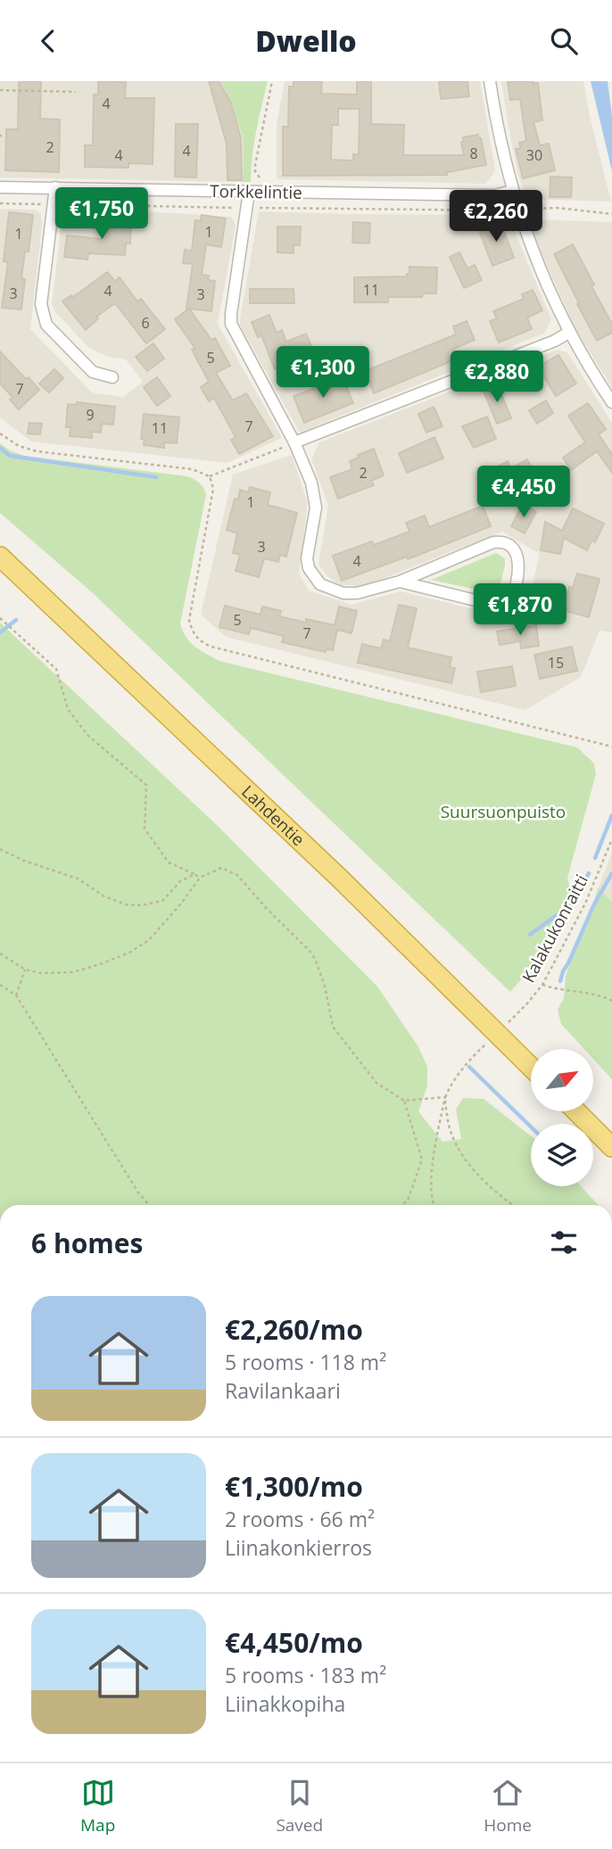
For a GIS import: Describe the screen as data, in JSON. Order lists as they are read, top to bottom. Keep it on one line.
{"streets":{"highway":["Lahdentie"],"street":["Torkkelintie"],"path":["Kalakukonraitti"]},"parks":["Suursuonpuisto"],"house_numbers":["4","2","4","8","4","30","1","1","11","4","3","3","6","5","7","9","7","11","2","1","3","4","5","7","15"],"north":"top right","page":{"header":"Dwello","price":["€1,750","€2,260","€1,300","€2,880","€4,450","€1,870"],"heading":"6 homes","list":[{"name":"€2,260/mo","note":"5 rooms · 118 m² · Ravilankaari"},{"name":"€1,300/mo","note":"2 rooms · 66 m² · Liinakonkierros"},{"name":"€4,450/mo","note":"5 rooms · 183 m² · Liinakkopiha"}],"tabs":["Map","Saved","Home"]}}
